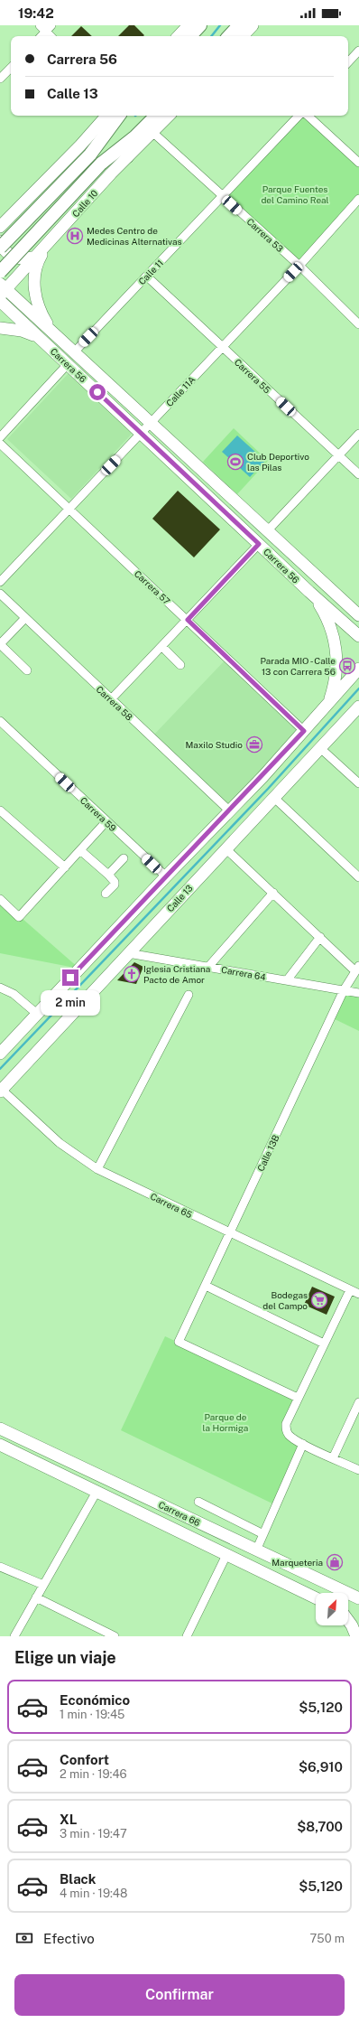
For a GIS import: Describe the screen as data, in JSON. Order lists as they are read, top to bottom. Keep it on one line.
{"streets":{"main road":["Calle 10","Carrera 56","Calle 13","Carrera 66"],"street":["Carrera 53","Calle 11","Carrera 55","Calle 11A","Carrera 57","Carrera 58","Carrera 59","Carrera 64","Calle 13B","Carrera 65"]},"crossings":[["Calle 10","Carrera 53"],["Calle 10","Carrera 56"],["Carrera 53","Calle 11"],["Carrera 53","Calle 11A"],["Calle 11","Carrera 56"],["Calle 11","Carrera 55"],["Carrera 56","Calle 11A"],["Carrera 55","Calle 11A"],["Calle 11A","Carrera 57"],["Calle 13","Carrera 64"],["Calle 13","Carrera 65"],["Carrera 64","Calle 13B"],["Calle 13B","Carrera 65"]],"parks":["Parque Fuentes del Camino Real","Parque de la Hormiga"],"places":{"hospital":["Medes Centro de Medicinas Alternativas"],"sports":["Club Deportivo las Pilas"],"bus stop":["Parada MIO - Calle 13 con Carrera 56"],"office":["Maxilo Studio"],"church":["Iglesia Cristiana Pacto de Amor"],"supermarket":["Bodegas del Campo"],"shop":["Marqueteria"]},"north":"top right","page":{"status":"19:42","banner":["Carrera 56","Calle 13"],"bubble":"2 min","heading":"Elige un viaje","list":[{"name":"Económico","note":"1 min · 19:45","value":"$5,120"},{"name":"Confort","note":"2 min · 19:46","value":"$6,910"},{"name":"XL","note":"3 min · 19:47","value":"$8,700"},{"name":"Black","note":"4 min · 19:48","value":"$5,120"}],"pay":["Efectivo","750 m"],"buttons":"Confirmar"}}
